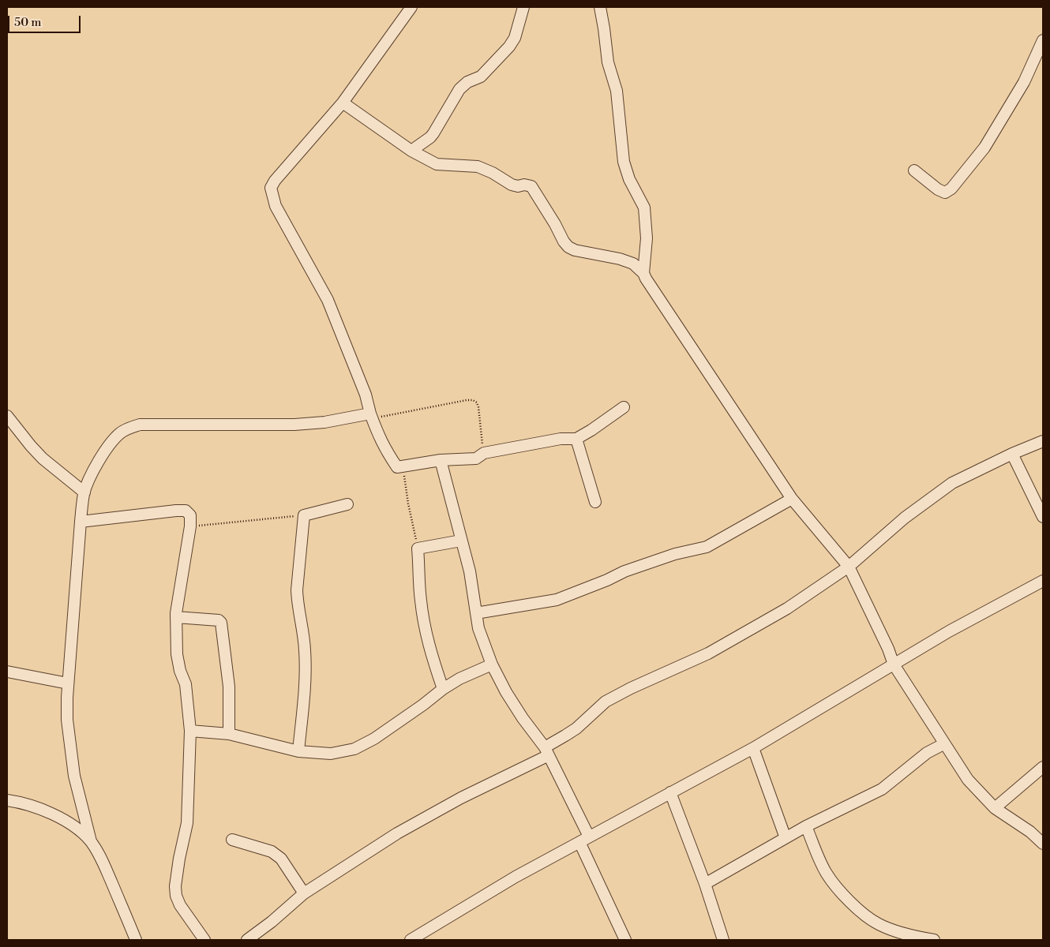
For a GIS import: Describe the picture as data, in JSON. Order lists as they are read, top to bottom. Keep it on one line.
{"scale_bar":"50 m"}
